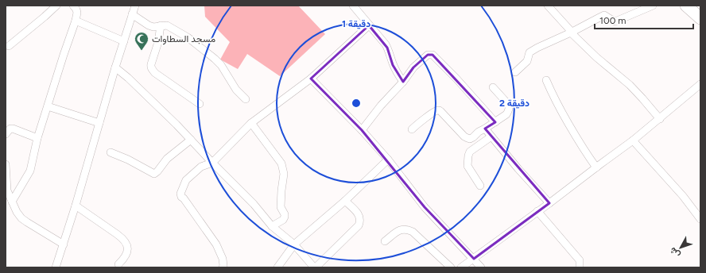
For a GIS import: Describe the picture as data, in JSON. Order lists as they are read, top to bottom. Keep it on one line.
{"places":{"mosque":["مسجد السطاوات"]},"scale_bar":"100 m","north":"bottom left","rings":["1 دقيقة","2 دقيقة"]}
